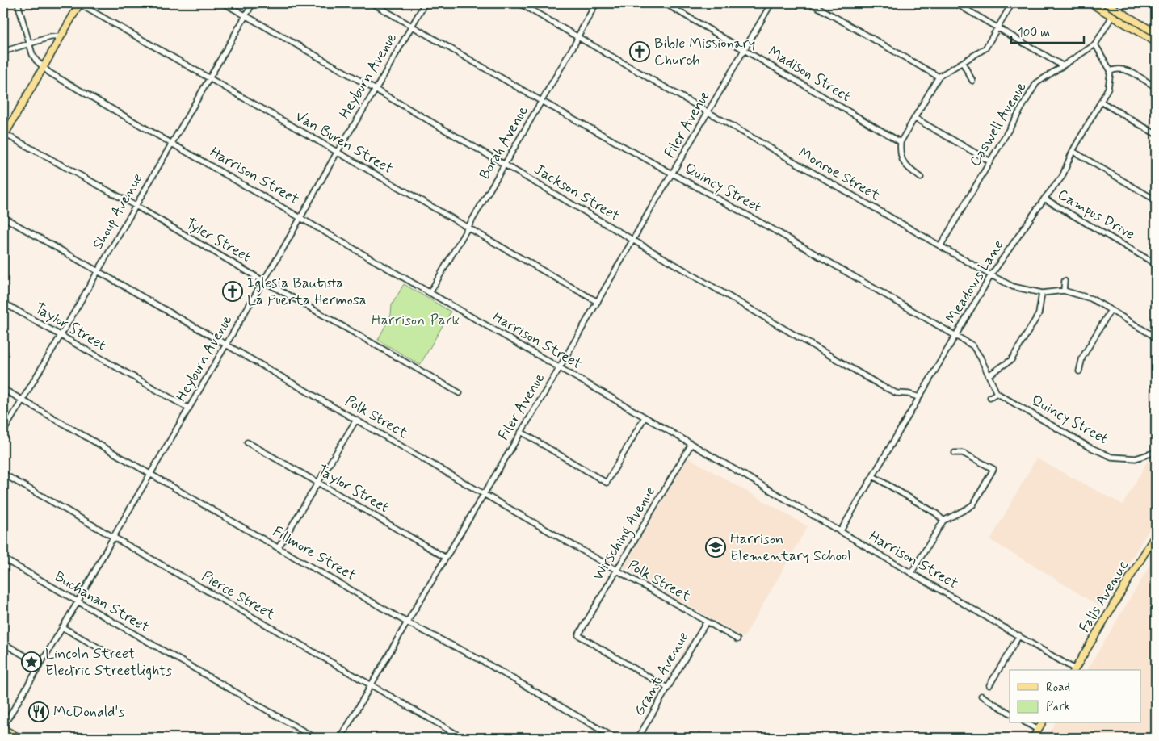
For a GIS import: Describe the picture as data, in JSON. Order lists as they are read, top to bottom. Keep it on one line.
{"streets":{"main road":["Falls Avenue"],"street":["Madison Street","Heyburn Avenue","Filer Avenue","Caswell Avenue","Van Buren Street","Borah Avenue","Monroe Street","Harrison Street","Quincy Street","Jackson Street","Shoup Avenue","Campus Drive","Tyler Street","Meadows Lane","Taylor Street","Polk Street","Wirsching Avenue","Fillmore Street","Pierce Street","Buchanan Street","Grant Avenue"]},"crossings":[["Madison Street","Filer Avenue"],["Heyburn Avenue","Van Buren Street"],["Heyburn Avenue","Harrison Street"],["Heyburn Avenue","Quincy Street"],["Heyburn Avenue","Jackson Street"],["Heyburn Avenue","Tyler Street"],["Heyburn Avenue","Taylor Street"],["Heyburn Avenue","Polk Street"],["Heyburn Avenue","Fillmore Street"],["Heyburn Avenue","Pierce Street"],["Heyburn Avenue","Buchanan Street"],["Filer Avenue","Van Buren Street"],["Filer Avenue","Monroe Street"],["Filer Avenue","Harrison Street"],["Filer Avenue","Quincy Street"],["Filer Avenue","Jackson Street"],["Filer Avenue","Taylor Street"],["Filer Avenue","Polk Street"],["Filer Avenue","Fillmore Street"],["Filer Avenue","Pierce Street"],["Caswell Avenue","Monroe Street"],["Van Buren Street","Borah Avenue"],["Van Buren Street","Shoup Avenue"],["Borah Avenue","Monroe Street"],["Borah Avenue","Harrison Street"],["Borah Avenue","Quincy Street"],["Borah Avenue","Jackson Street"],["Monroe Street","Meadows Lane"],["Harrison Street","Shoup Avenue"],["Harrison Street","Meadows Lane"],["Harrison Street","Wirsching Avenue"],["Harrison Street","Falls Avenue"],["Quincy Street","Meadows Lane"],["Jackson Street","Shoup Avenue"],["Jackson Street","Meadows Lane"],["Shoup Avenue","Tyler Street"],["Shoup Avenue","Taylor Street"],["Shoup Avenue","Polk Street"],["Shoup Avenue","Fillmore Street"],["Campus Drive","Meadows Lane"],["Polk Street","Wirsching Avenue"],["Polk Street","Grant Avenue"],["Wirsching Avenue","Grant Avenue"]],"parks":["Harrison Park"],"places":{"church":["Bible Missionary Church","Iglesia Bautista La Puerta Hermosa"],"school or university":["Harrison Elementary School"],"place":["Lincoln Street Electric Streetlights"],"restaurant":["McDonald's"]},"legend":["Road","Park"],"scale_bar":"100 m"}
